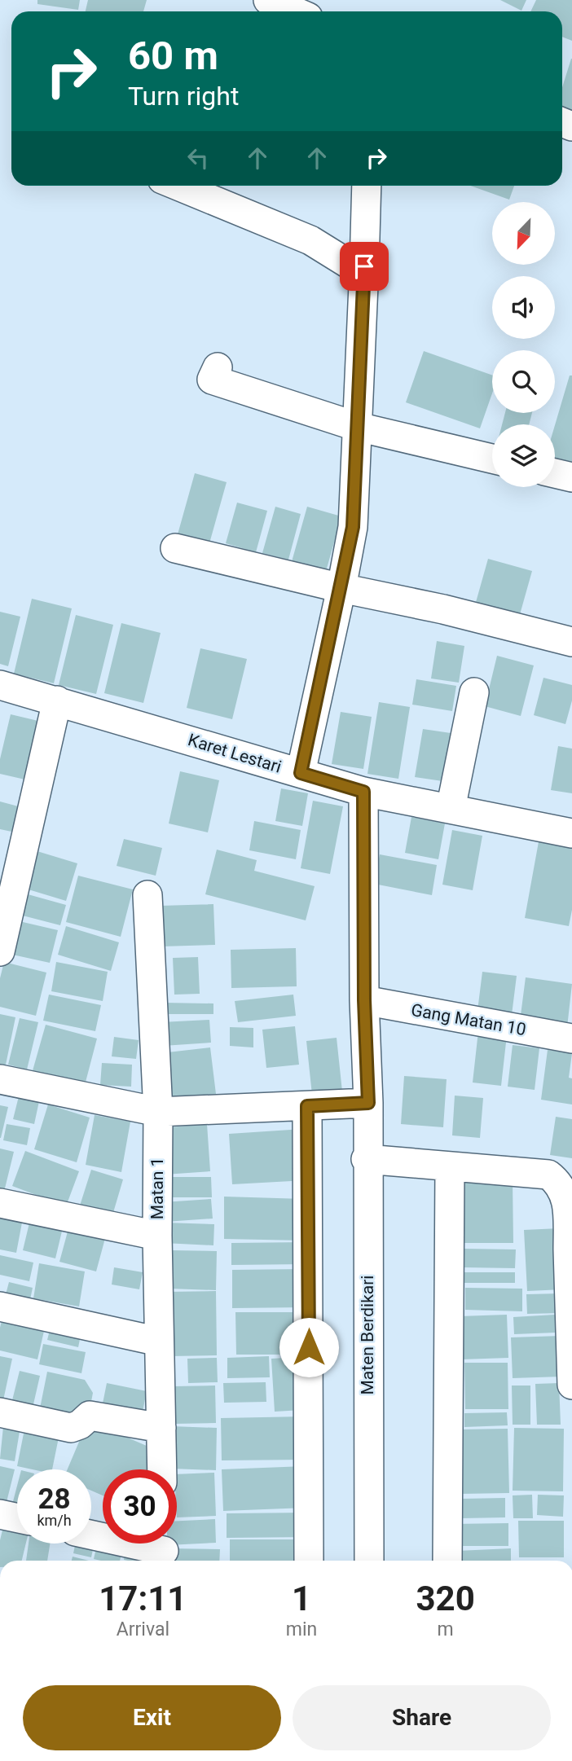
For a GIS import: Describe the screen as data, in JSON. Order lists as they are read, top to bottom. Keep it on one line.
{"streets":{"street":["Karet Lestari","Gang Matan 10","Matan 1","Maten Berdikari"]},"crossings":[["Karet Lestari","Maten Berdikari"],["Gang Matan 10","Maten Berdikari"]],"north":"bottom left","page":{"turn":["60 m","Turn right"],"speed":"28 km/h","limit":"30","eta":["17:11","Arrival","1","min","320","m"],"buttons":["Exit","Share"]}}
